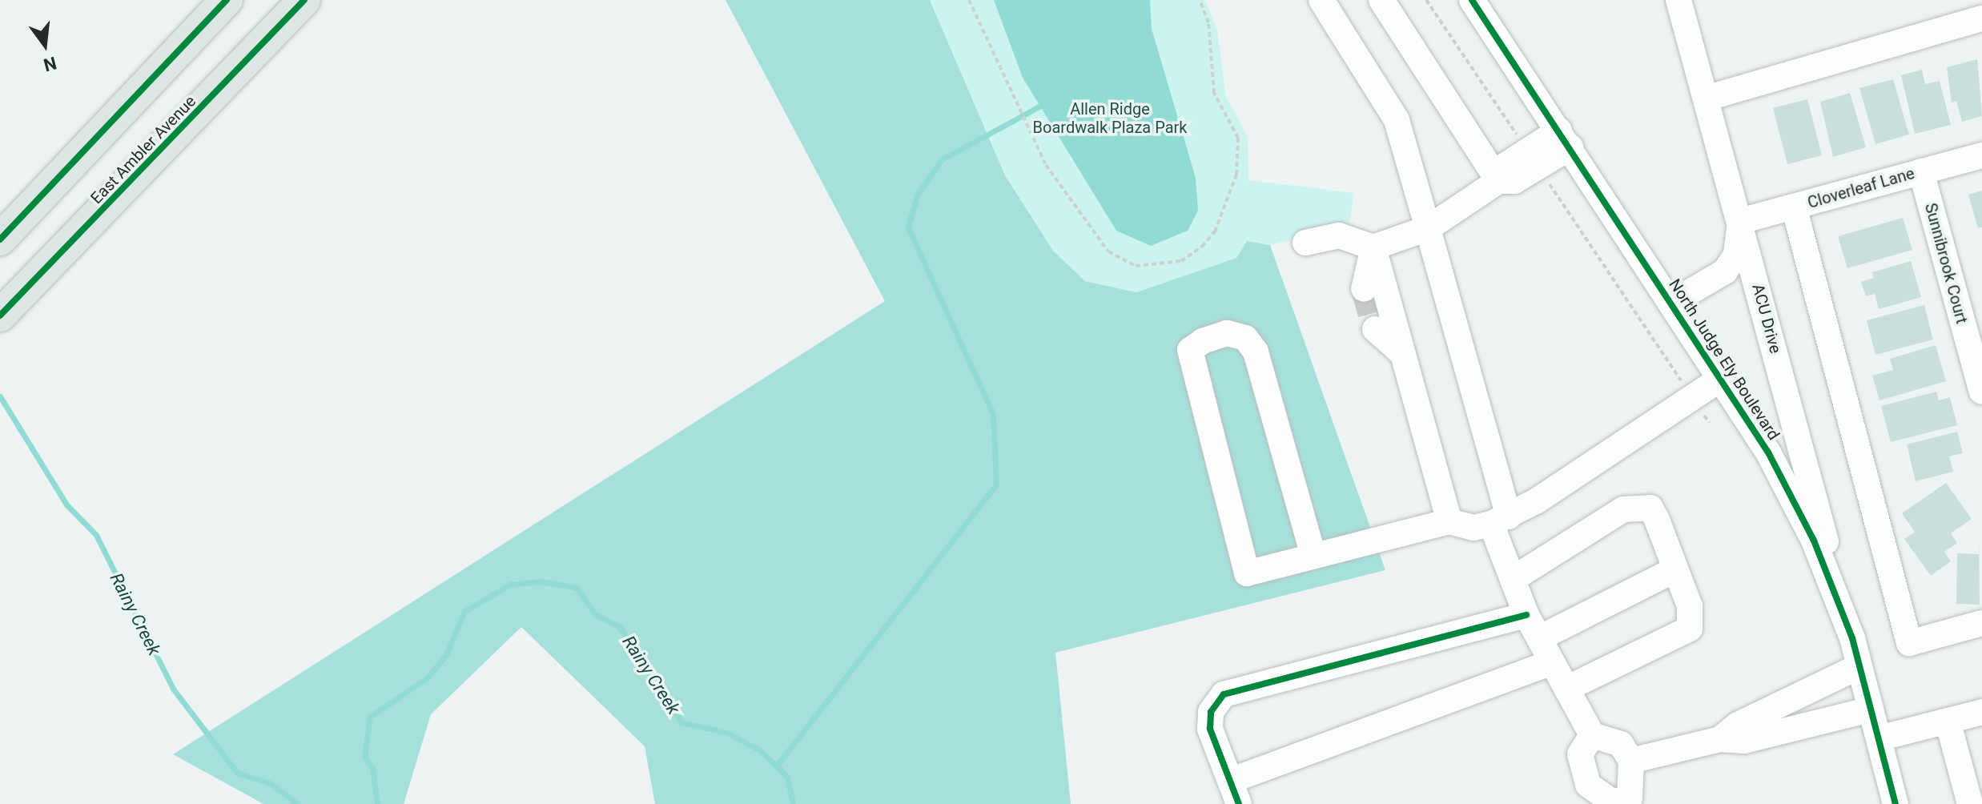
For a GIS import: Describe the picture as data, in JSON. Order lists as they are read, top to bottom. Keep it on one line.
{"streets":{"main road":["East Ambler Avenue"],"street":["Cloverleaf Lane","Sunnibrook Court","ACU Drive","North Judge Ely Boulevard"]},"crossings":[["Cloverleaf Lane","Sunnibrook Court"],["Cloverleaf Lane","ACU Drive"],["ACU Drive","North Judge Ely Boulevard"]],"water":["Rainy Creek"],"parks":["Allen Ridge Boardwalk Plaza Park"],"north":"bottom"}
